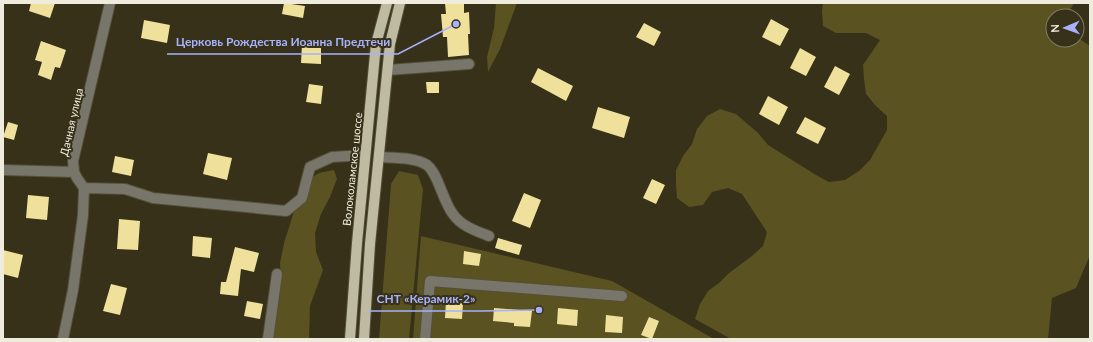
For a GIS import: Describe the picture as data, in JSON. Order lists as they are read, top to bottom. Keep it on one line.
{"streets":{"main road":["Волоколамское шоссе"],"street":["Дачная улица"]},"places":["Церковь Рождества Иоанна Предтечи","СНТ «Керамик-2»"],"north":"left"}
